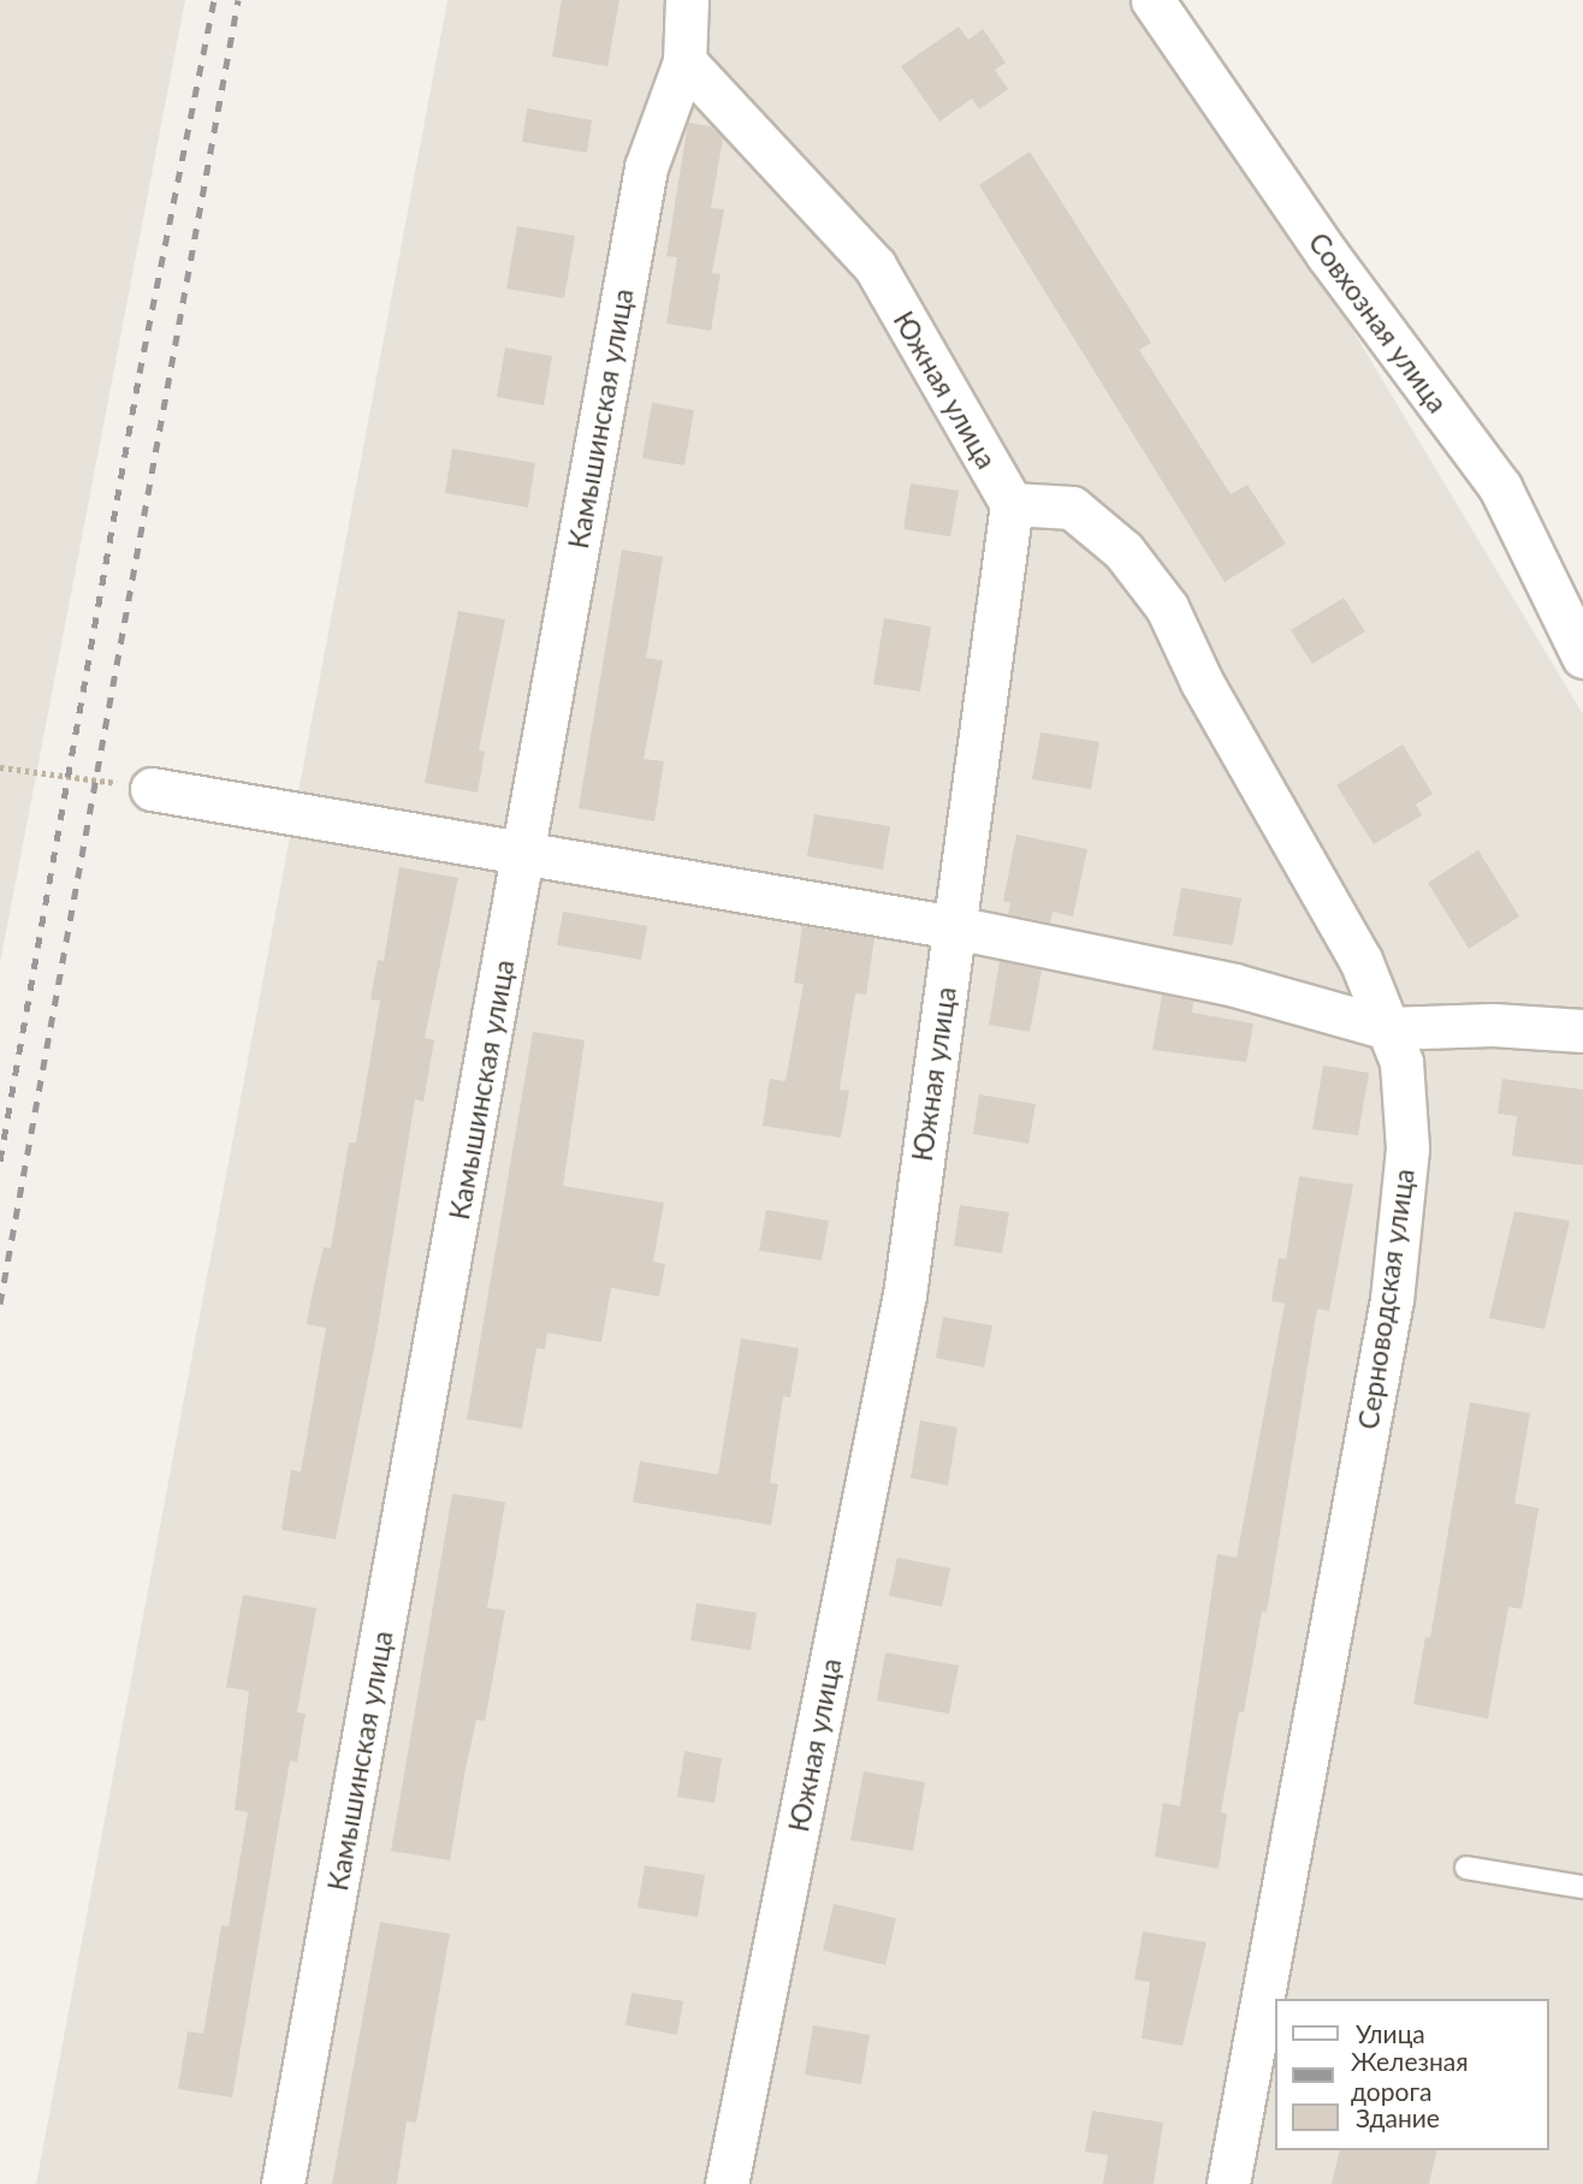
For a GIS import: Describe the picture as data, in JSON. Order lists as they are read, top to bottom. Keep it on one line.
{"streets":{"street":["Совхозная улица","Южная улица","Камышинская улица","Серноводская улица"]},"crossings":[["Южная улица","Камышинская улица"],["Южная улица","Серноводская улица"]],"legend":["Улица","Железная дорога","Здание"]}
